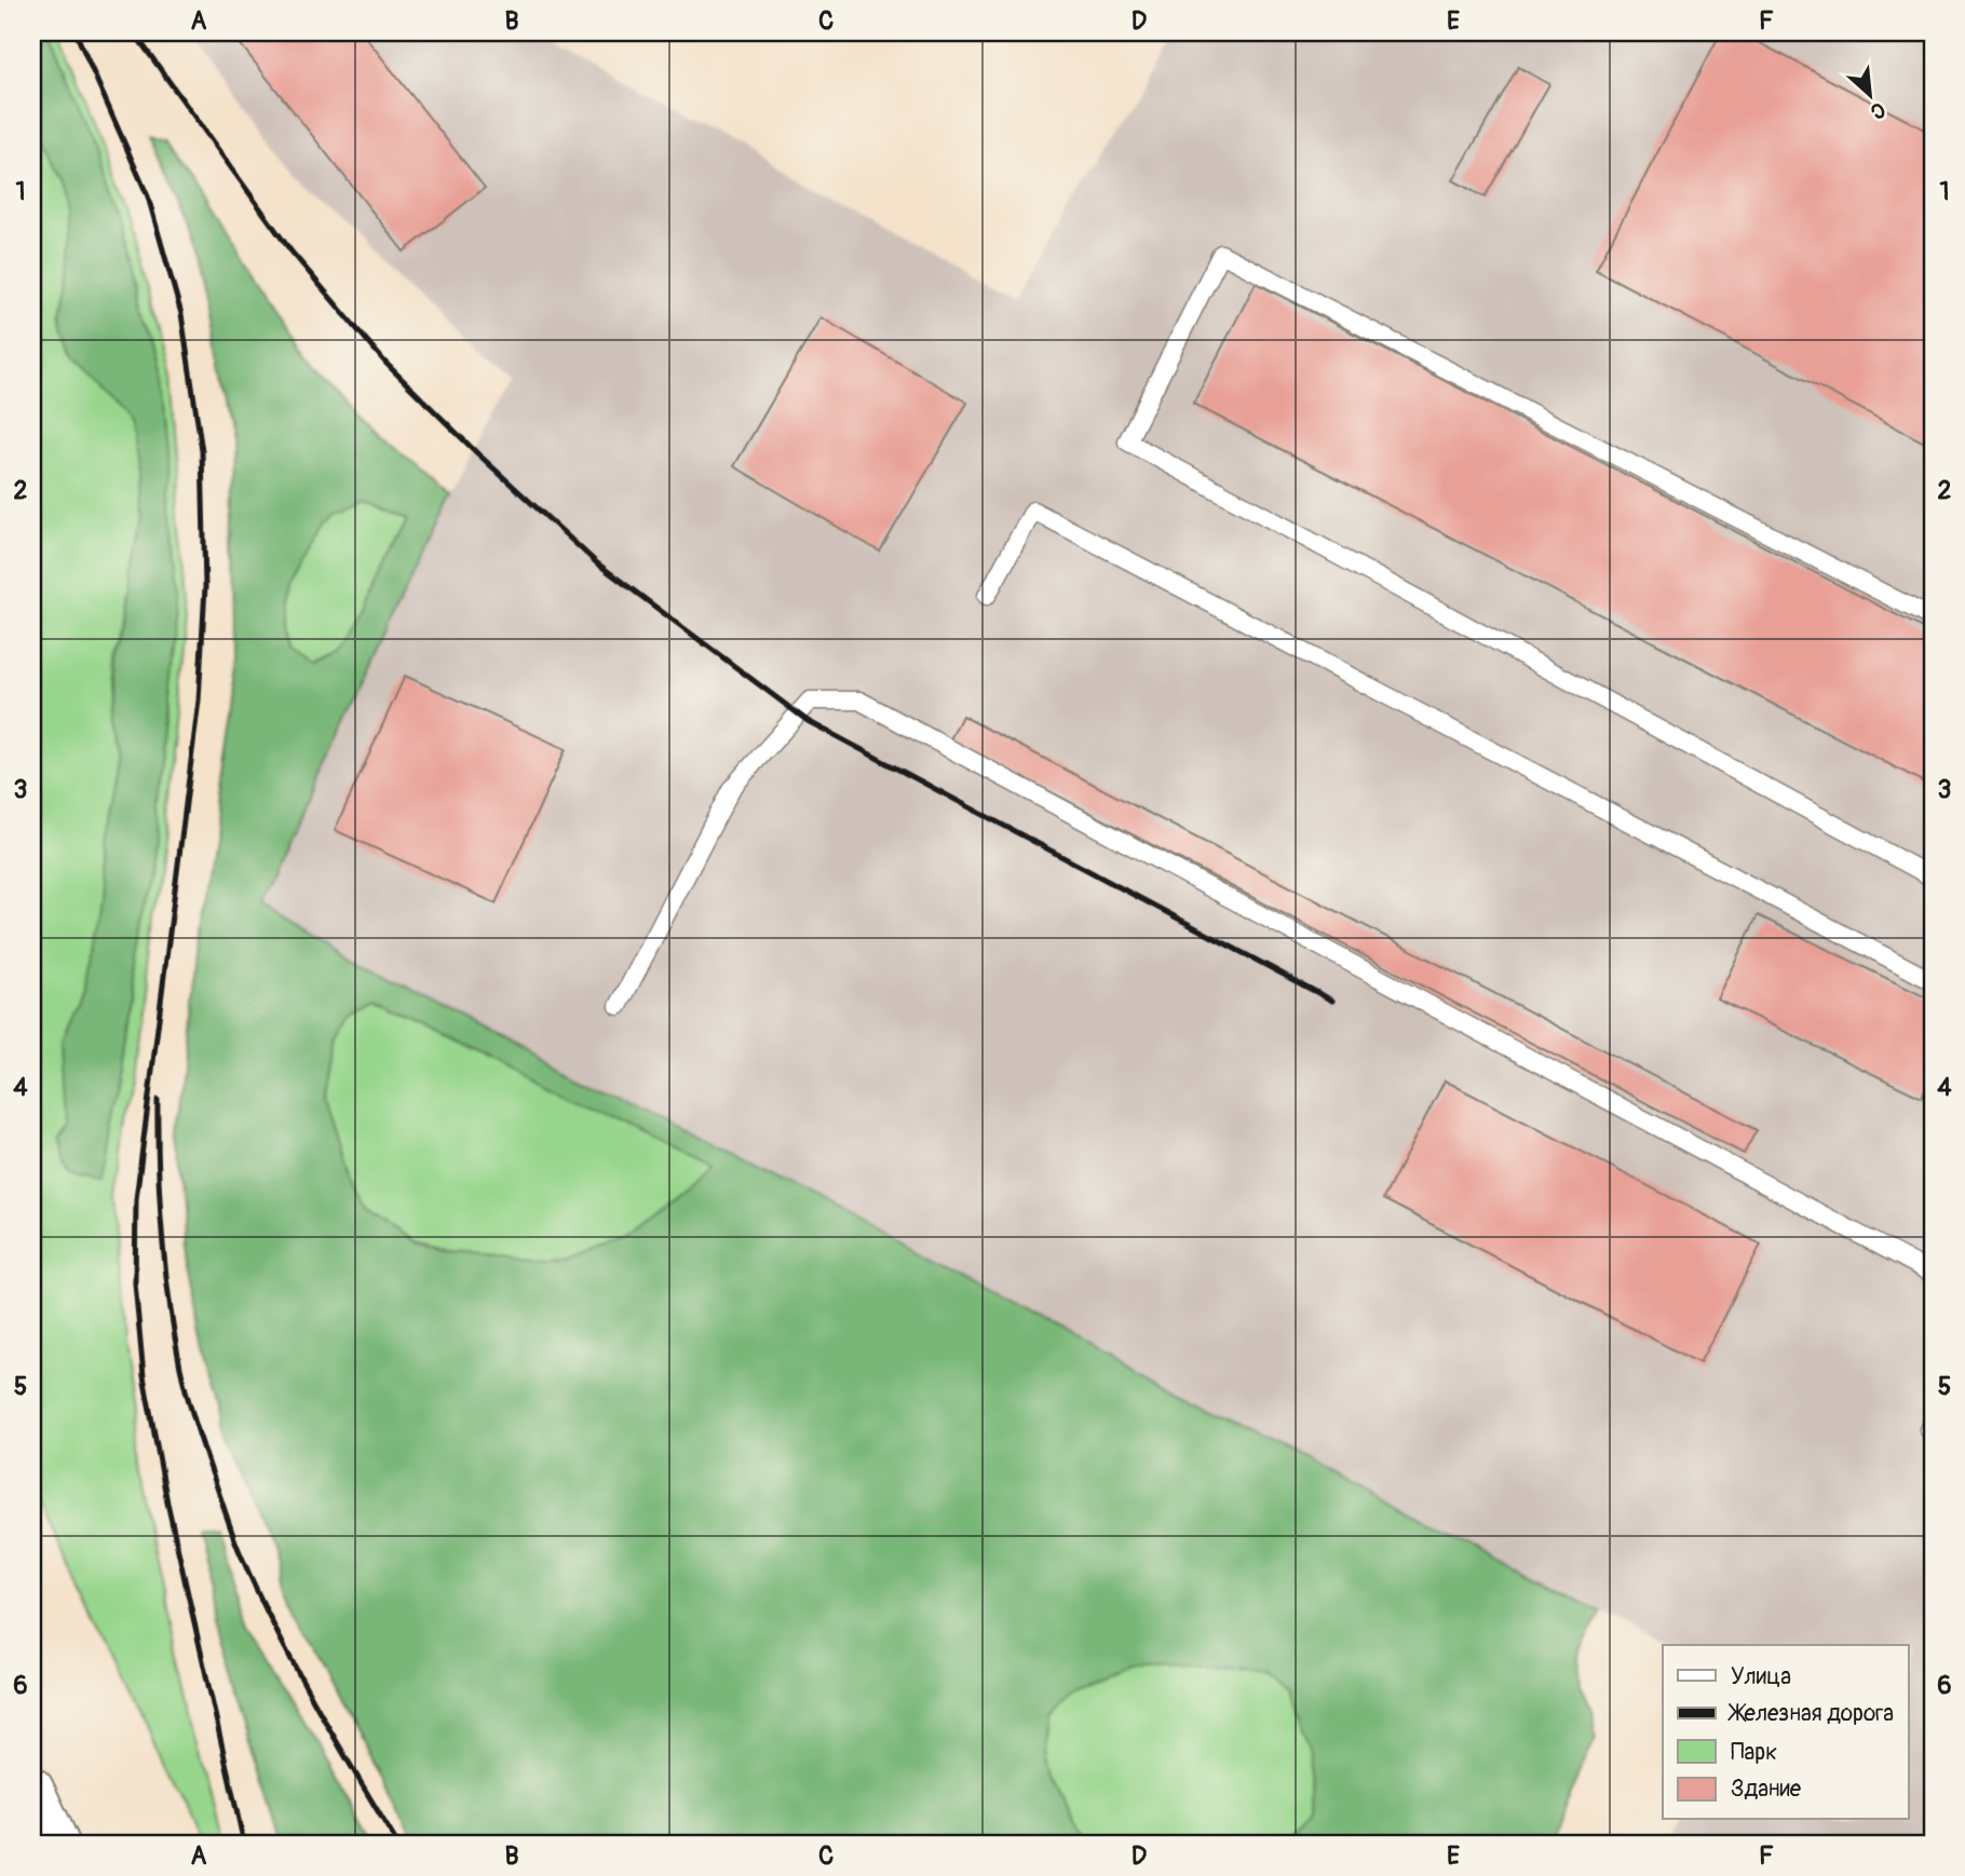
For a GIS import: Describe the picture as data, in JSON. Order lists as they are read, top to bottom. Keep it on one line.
{"legend":["Улица","Железная дорога","Парк","Здание"],"north":"bottom right","grid":{"columns":["A","B","C","D","E","F"],"rows":["1","2","3","4","5","6"]}}
